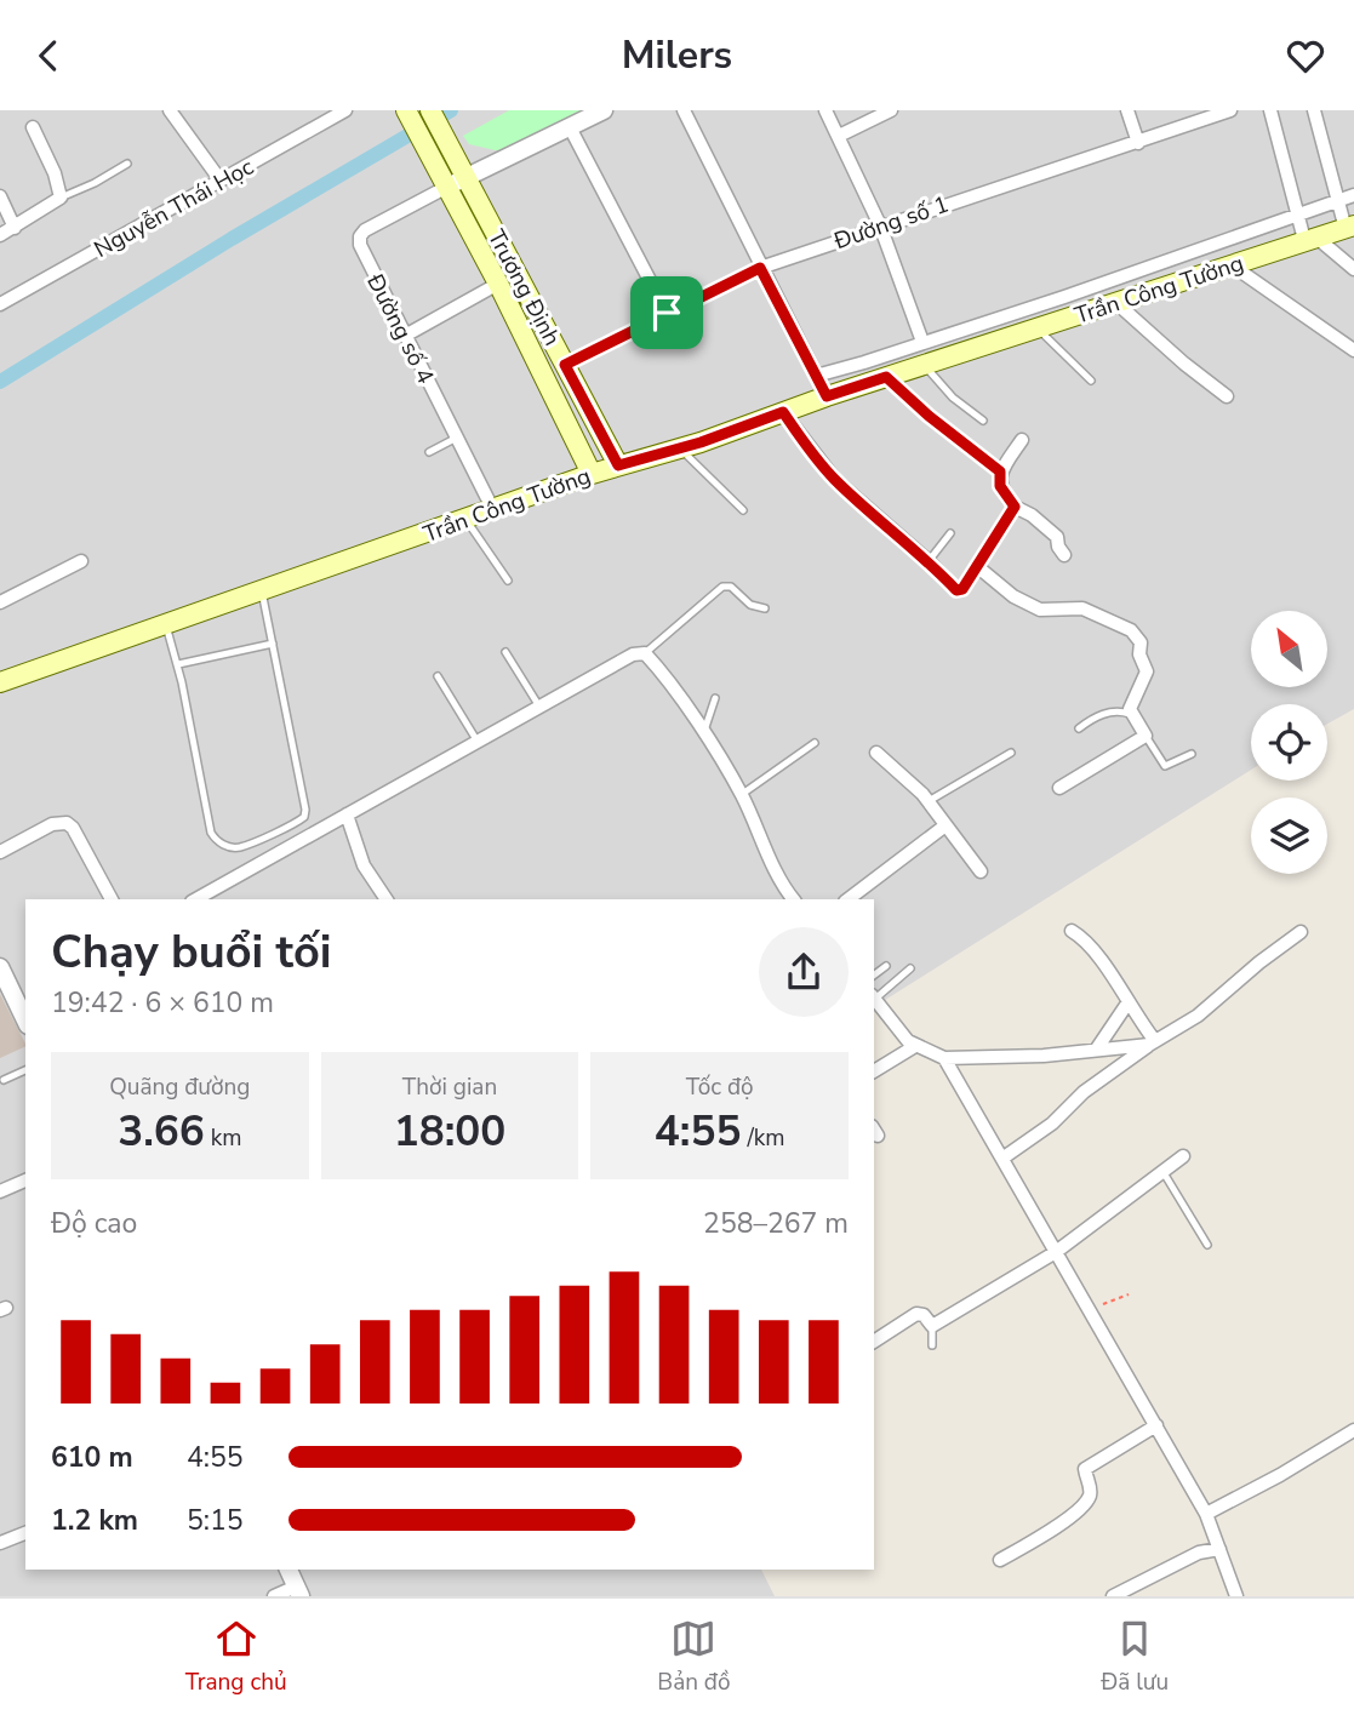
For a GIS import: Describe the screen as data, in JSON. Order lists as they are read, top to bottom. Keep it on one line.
{"streets":{"main road":["Trương Định","Trần Công Tường"],"street":["Nguyễn Thái Học","Đường số 1","Đường số 4"]},"crossings":[["Đường số 1","Trương Định"],["Trương Định","Trần Công Tường"],["Trương Định","Đường số 4"],["Trần Công Tường","Đường số 4"]],"north":"top left","page":{"header":"Milers","heading":["Chạy buổi tối","19:42 · 6 × 610 m"],"stats":[["Quãng đường","3.66 km"],["Thời gian","18:00"],["Tốc độ","4:55 /km"]],"chart":["Độ cao","258–267 m"],"list":[{"name":"610 m","note":"4:55"},{"name":"1.2 km","note":"5:15"}],"tabs":["Trang chủ","Bản đồ","Đã lưu"]}}
